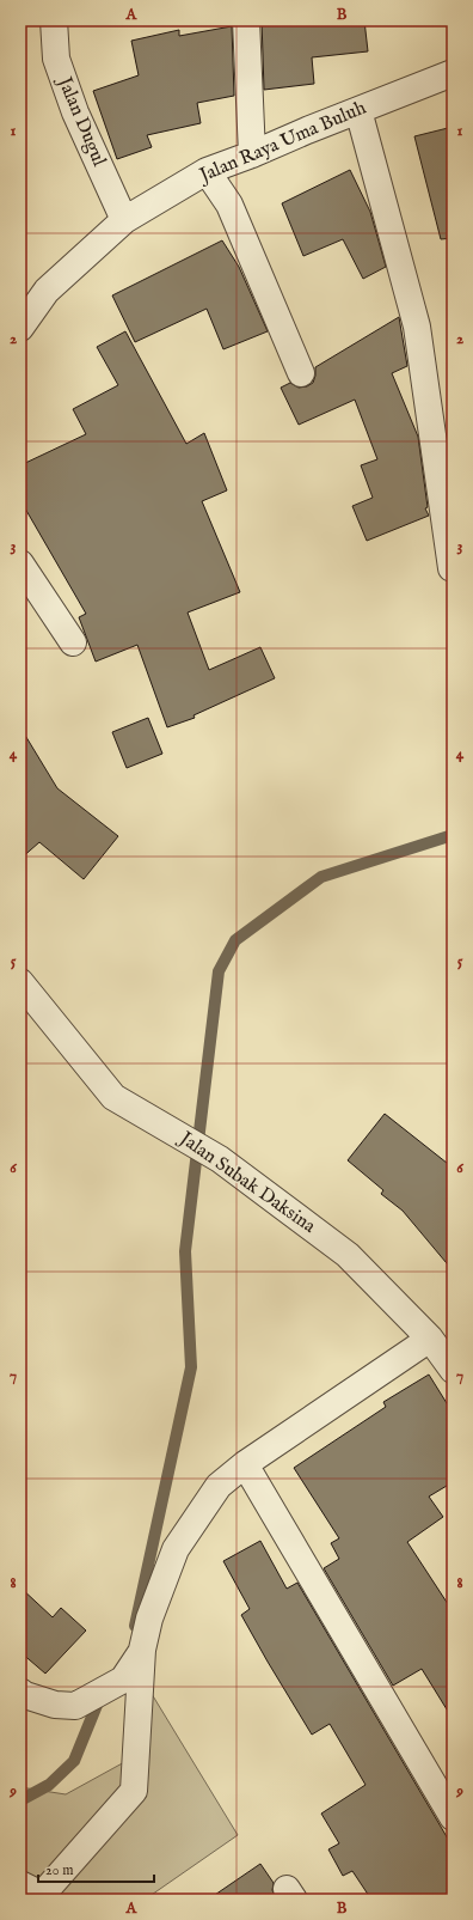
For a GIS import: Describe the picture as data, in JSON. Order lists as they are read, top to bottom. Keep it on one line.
{"streets":{"street":["Jalan Dugul","Jalan Raya Uma Buluh","Jalan Subak Daksina"]},"crossings":[["Jalan Dugul","Jalan Raya Uma Buluh"]],"scale_bar":"20 m","grid":{"columns":["A","B"],"rows":["1","2","3","4","5","6","7","8","9"]}}
